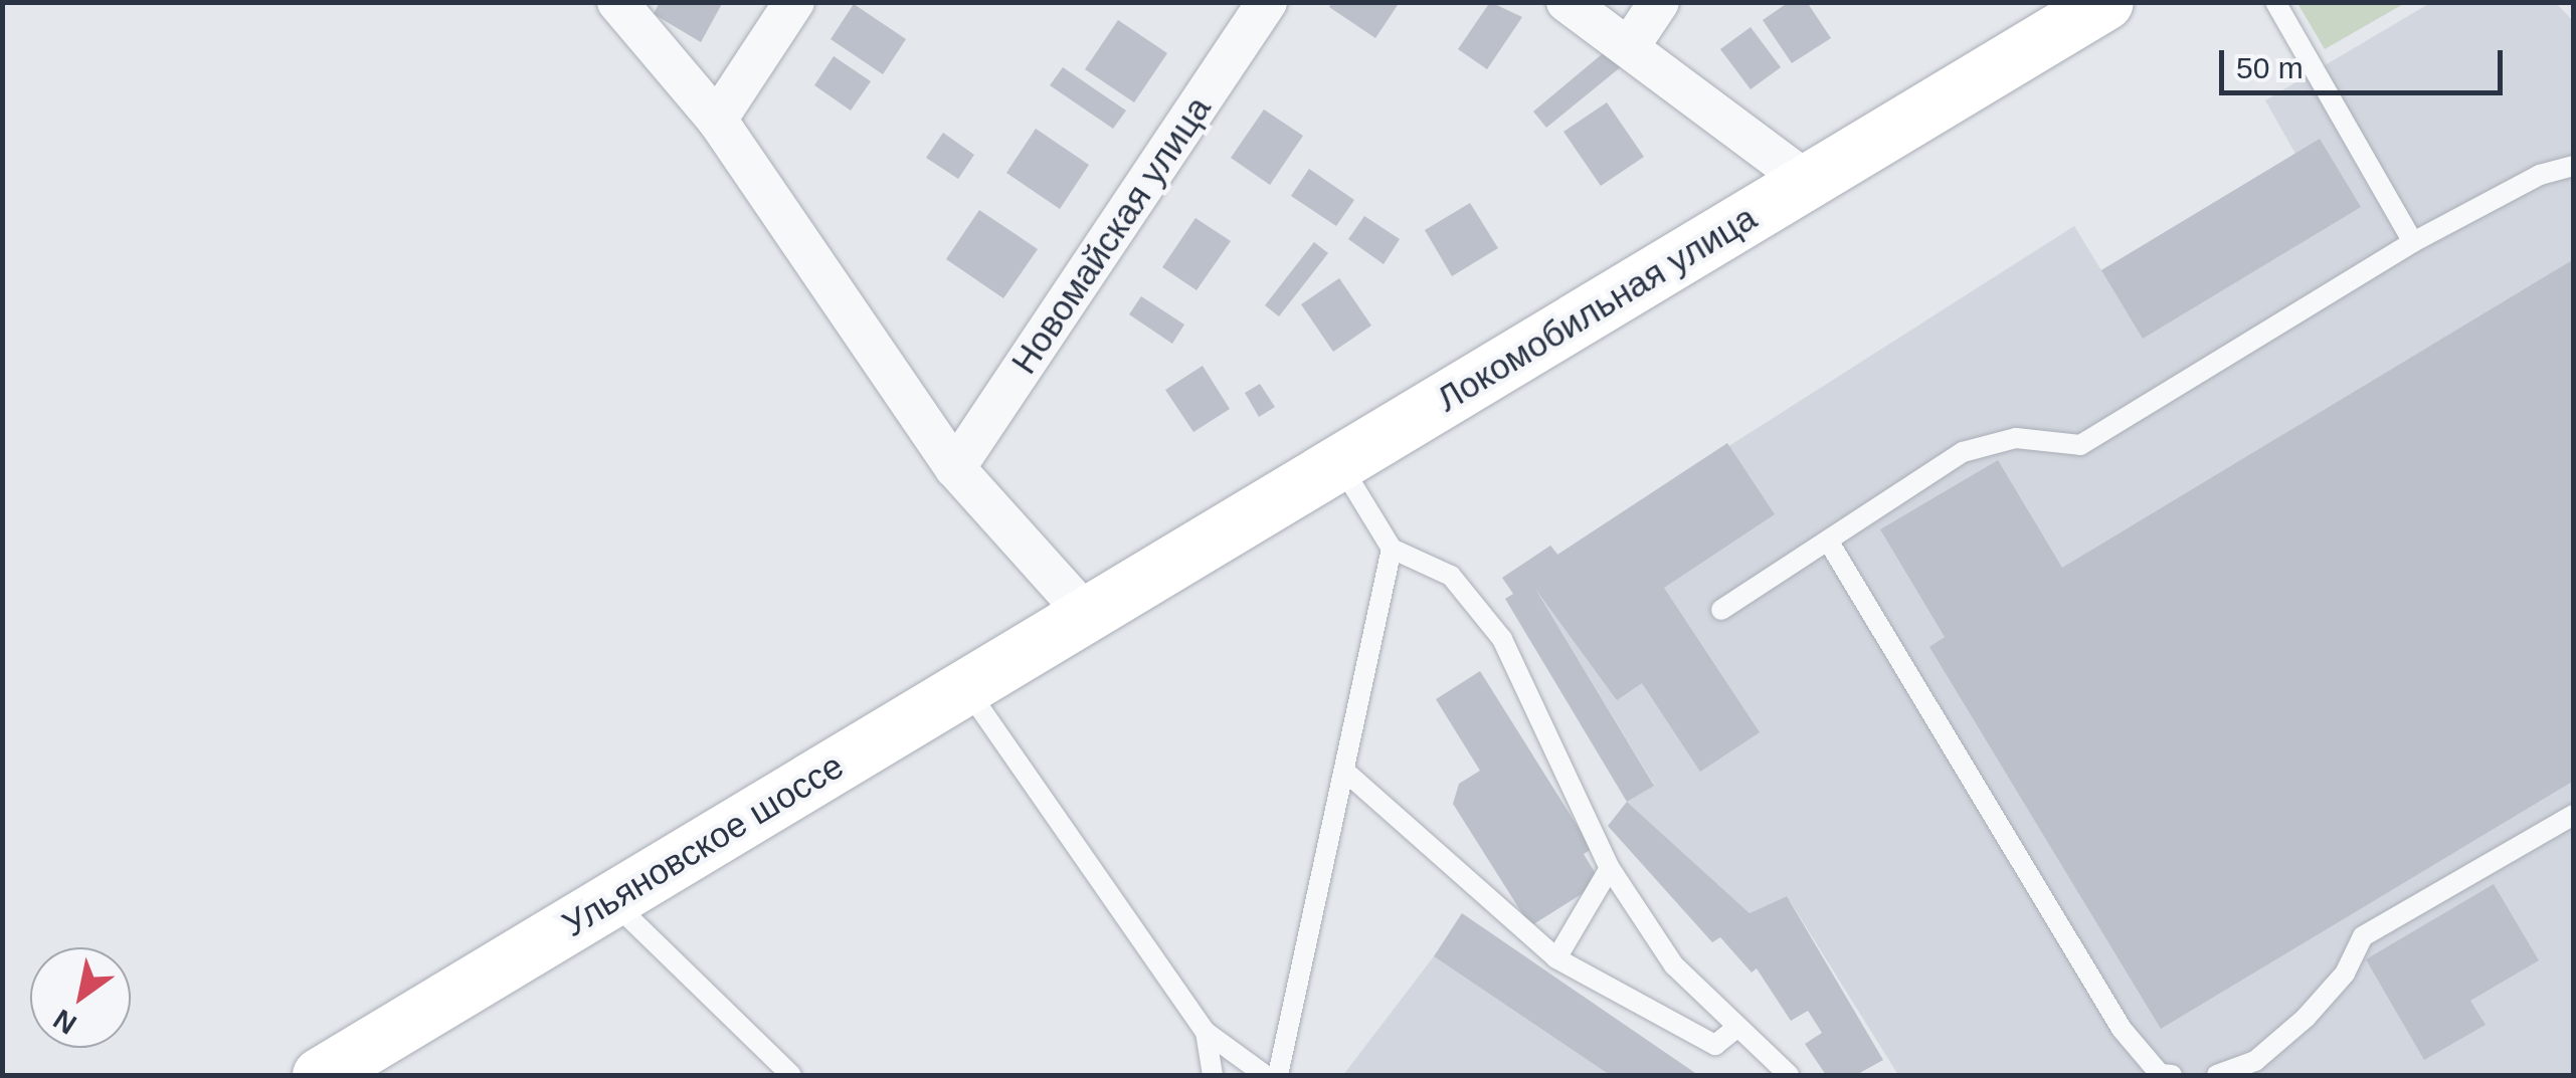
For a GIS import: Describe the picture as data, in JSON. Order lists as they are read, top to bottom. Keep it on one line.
{"streets":{"main road":["Локомобильная улица","Ульяновское шоссе"],"street":["Новомайская улица"]},"crossings":[["Локомобильная улица","Ульяновское шоссе"]],"scale_bar":"50 m","north":"bottom left"}
